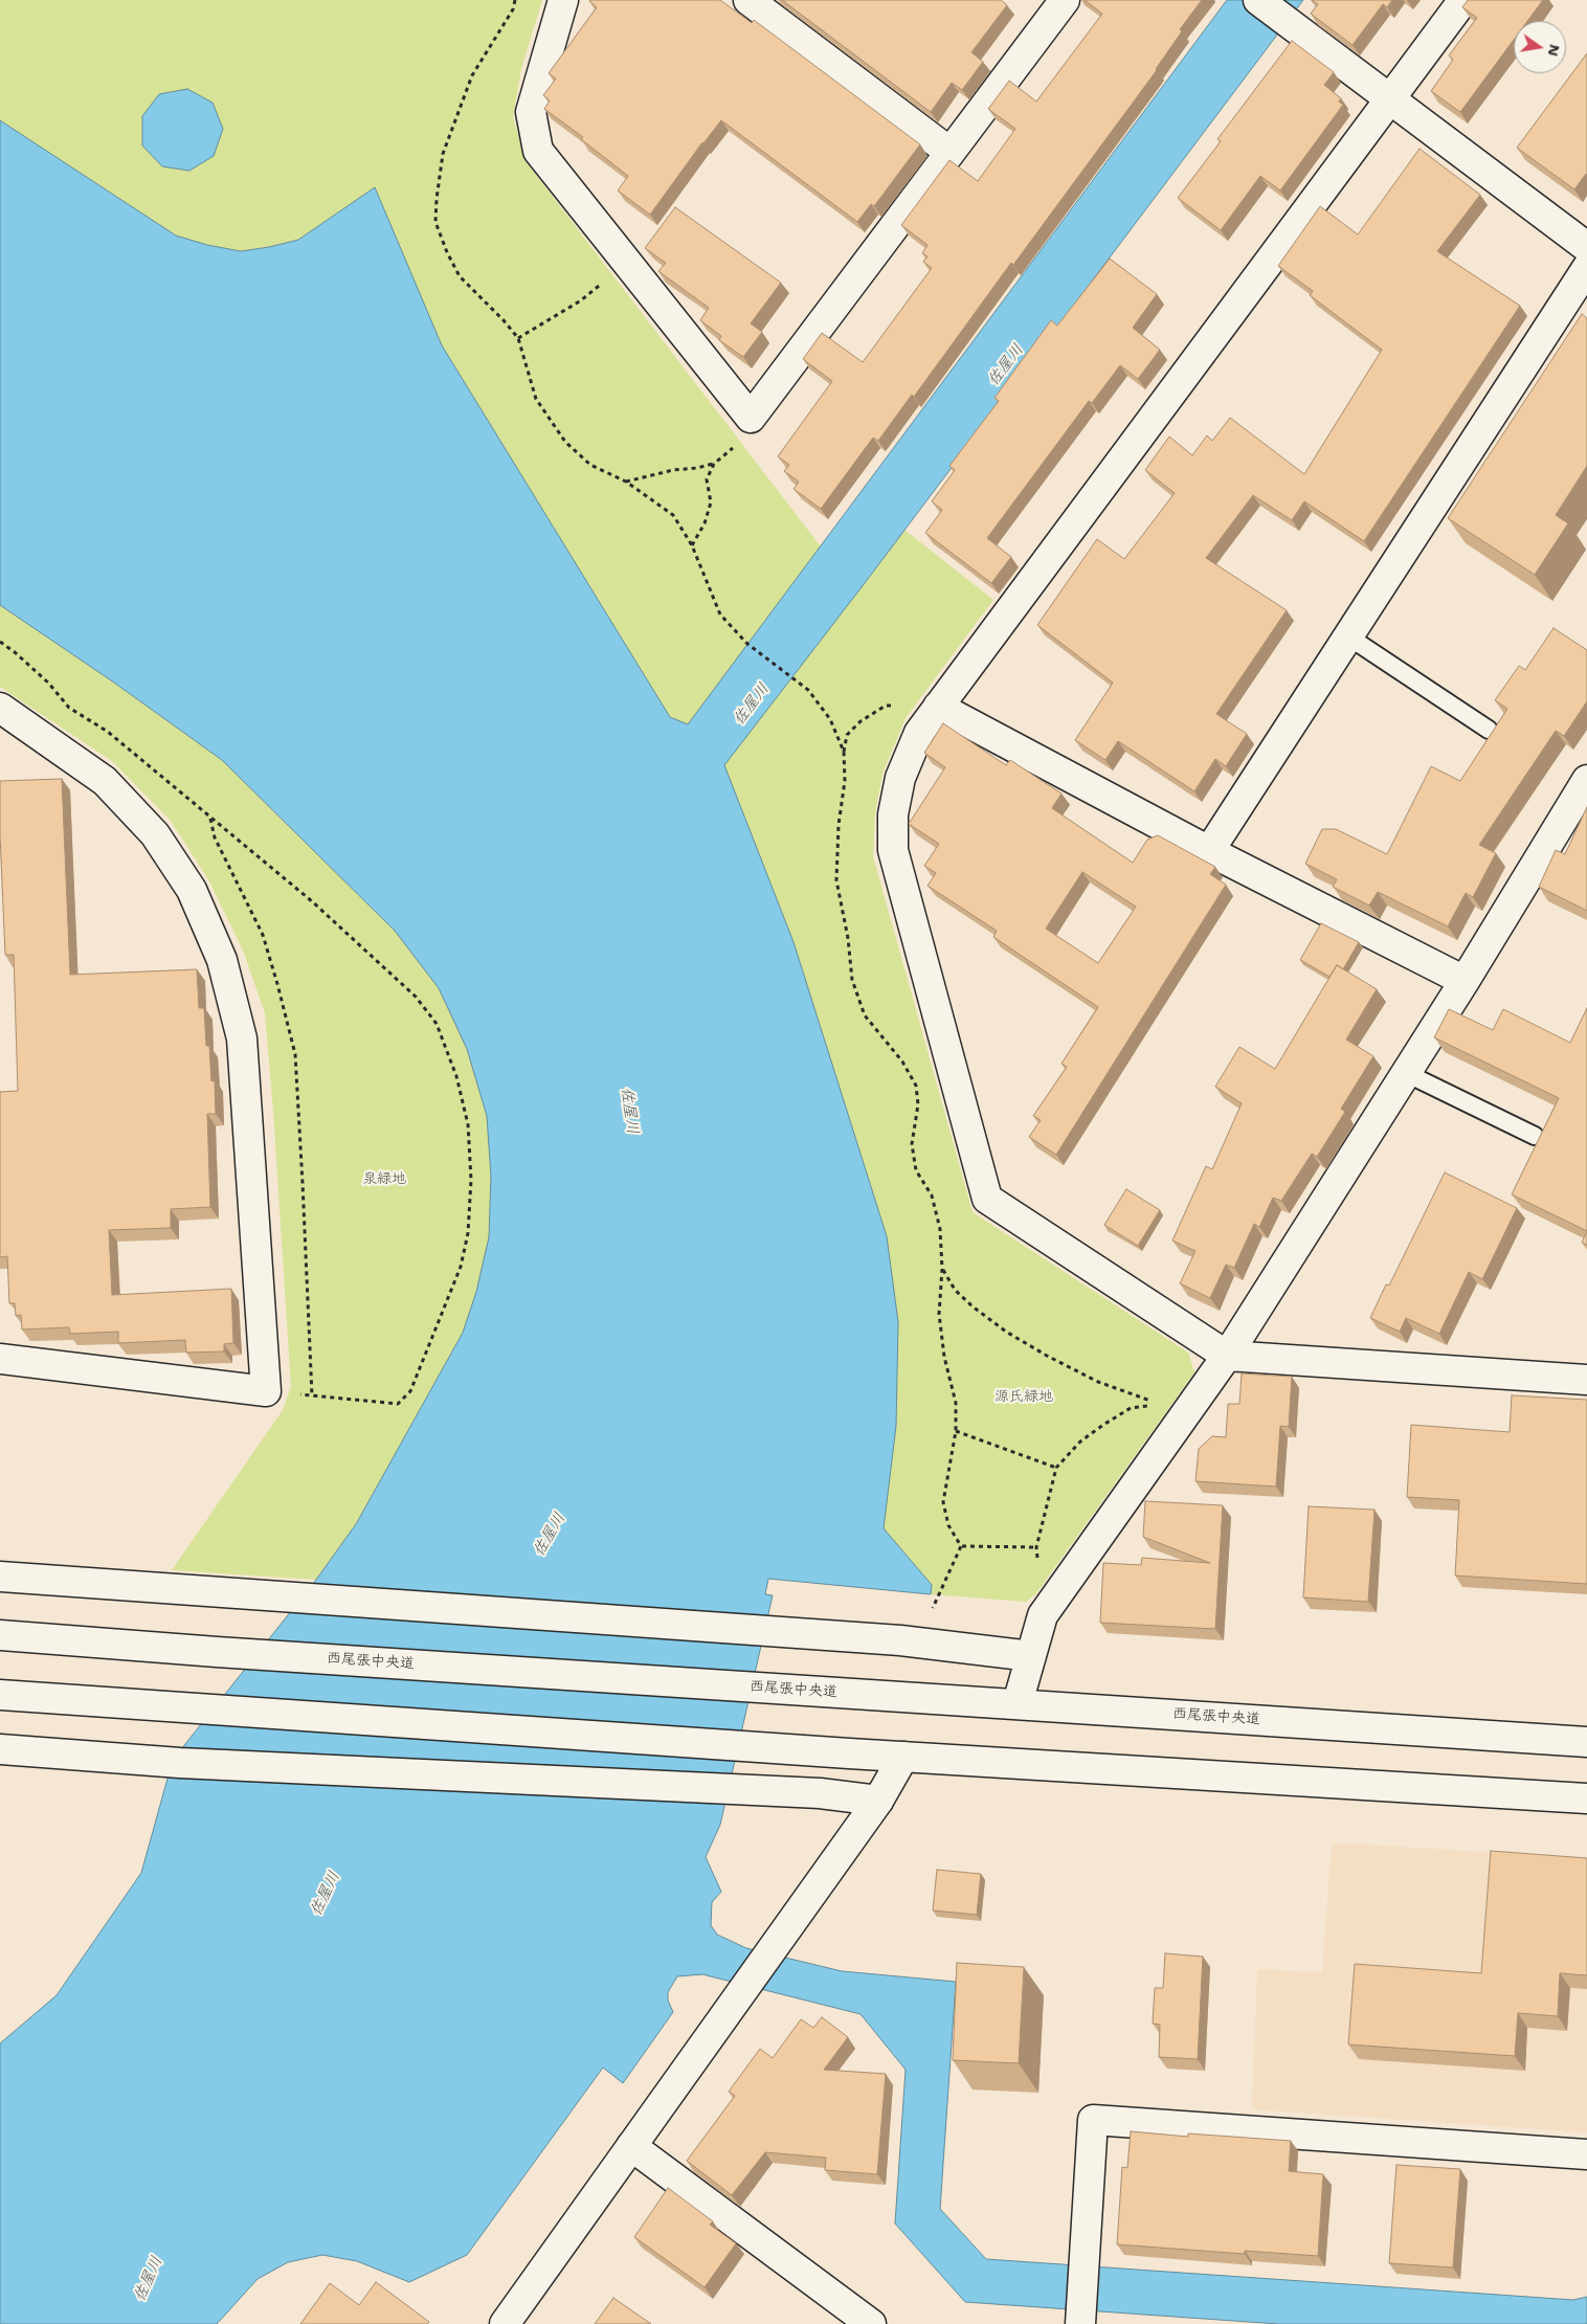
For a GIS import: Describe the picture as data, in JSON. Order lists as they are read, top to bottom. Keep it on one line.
{"streets":{"street":["西尾張中央道"]},"water":["佐屋川"],"parks":["泉緑地","源氏緑地"],"north":"right"}
